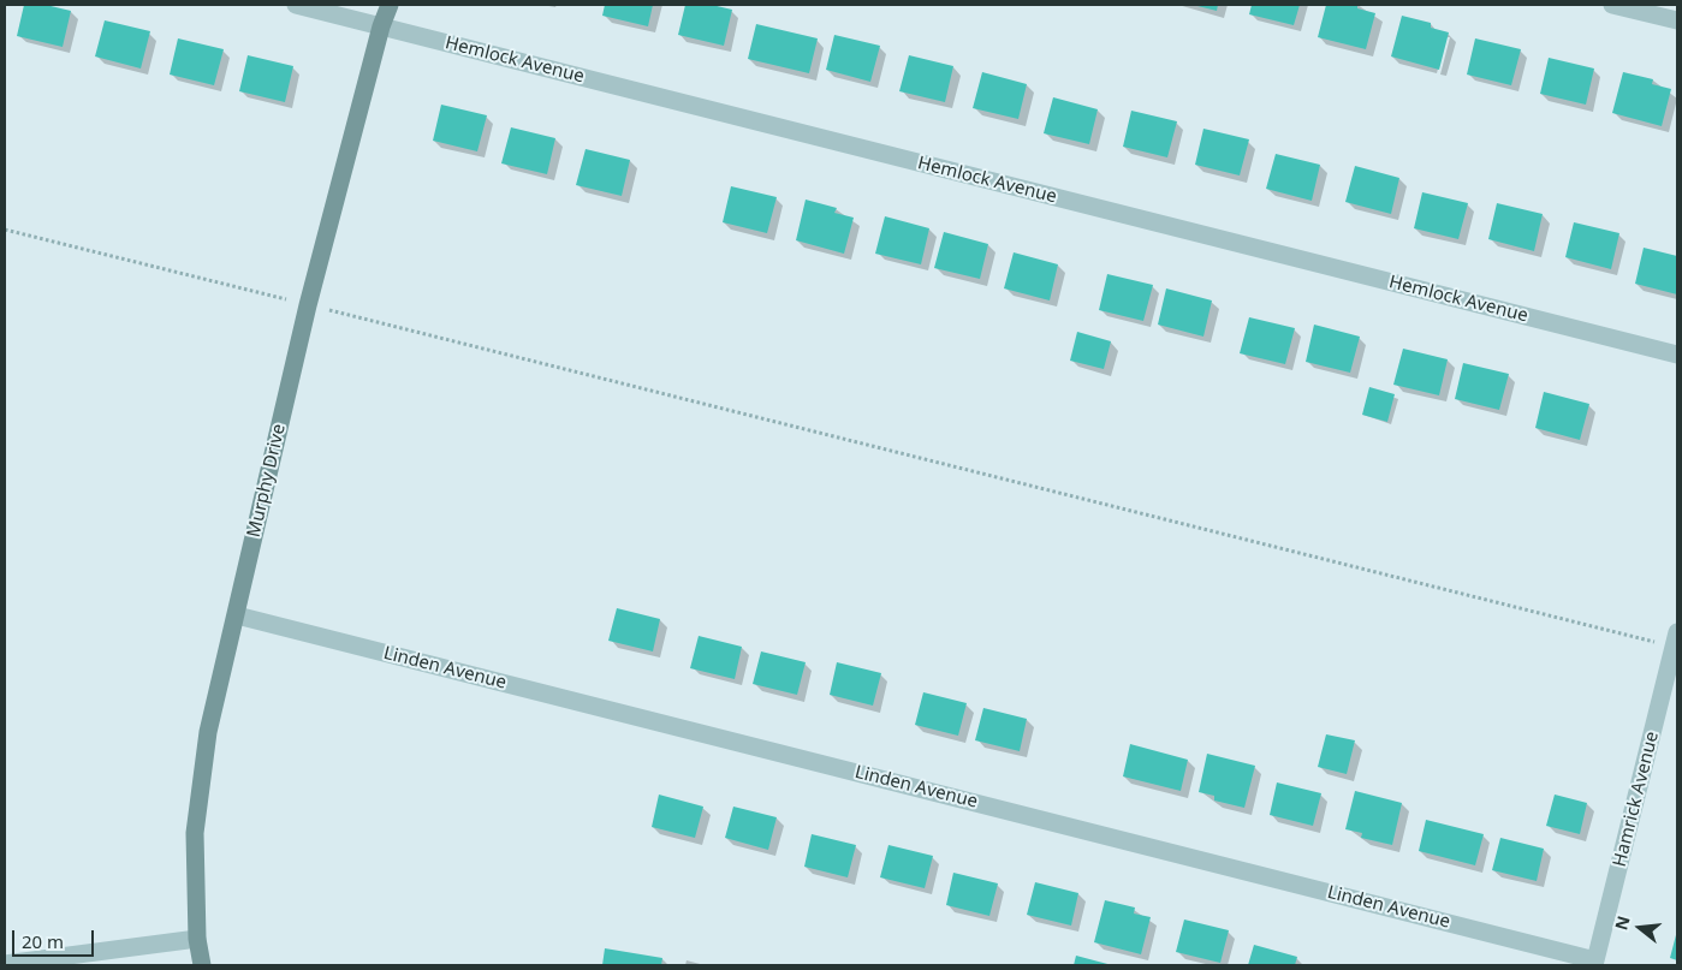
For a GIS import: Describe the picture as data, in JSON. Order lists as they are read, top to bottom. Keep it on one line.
{"streets":{"street":["Hemlock Avenue","Murphy Drive","Linden Avenue","Hamrick Avenue"]},"crossings":[["Hemlock Avenue","Murphy Drive"],["Murphy Drive","Linden Avenue"],["Linden Avenue","Hamrick Avenue"]],"scale_bar":"20 m","north":"left"}
